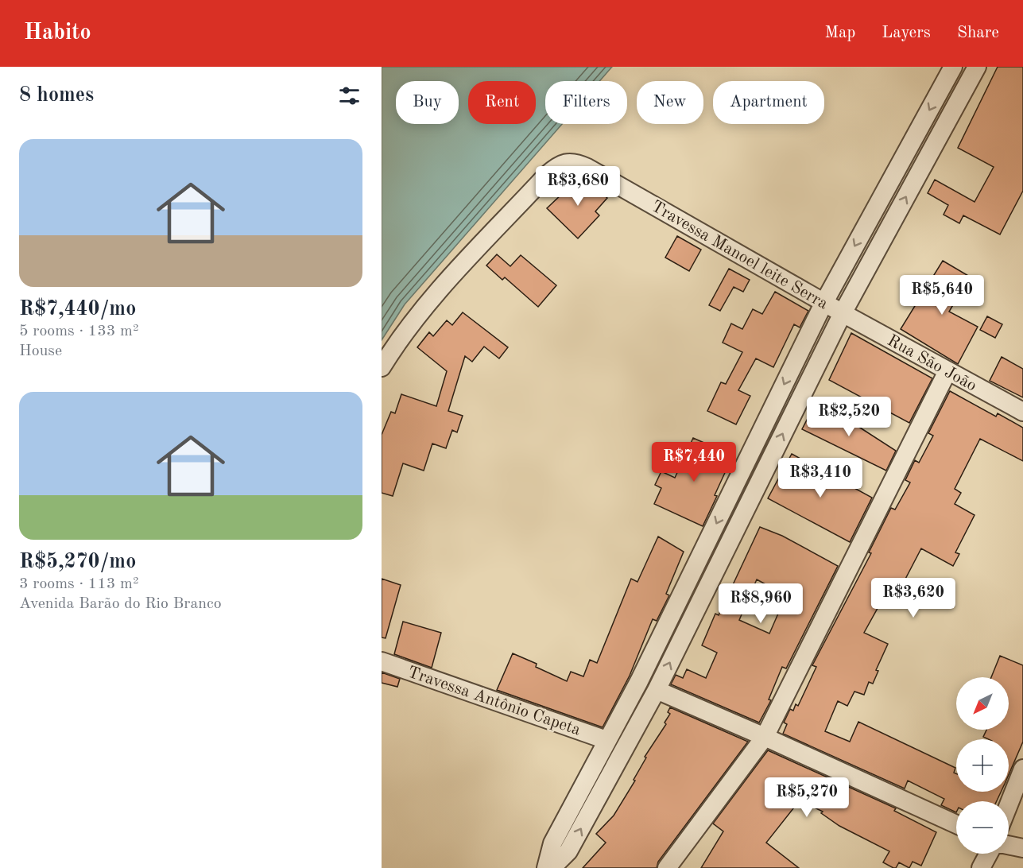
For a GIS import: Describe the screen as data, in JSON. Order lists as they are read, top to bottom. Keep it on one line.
{"streets":{"street":["Travessa Manoel leite Serra","Rua São João","Travessa Antônio Capeta"]},"crossings":[["Travessa Manoel leite Serra","Rua São João"]],"north":"bottom left","page":{"header":"Habito","nav":["Map","Layers","Share"],"heading":"8 homes","chip":["Buy","Rent","Filters","New","Apartment"],"list":[{"name":"R$7,440/mo","note":"5 rooms · 133 m² · House"},{"name":"R$5,270/mo","note":"3 rooms · 113 m² · Avenida Barão do Rio Branco"}],"price":["R$3,680","R$5,640","R$2,520","R$7,440","R$3,410","R$3,620","R$8,960","R$5,270"],"map_buttons":["+","−"]}}
